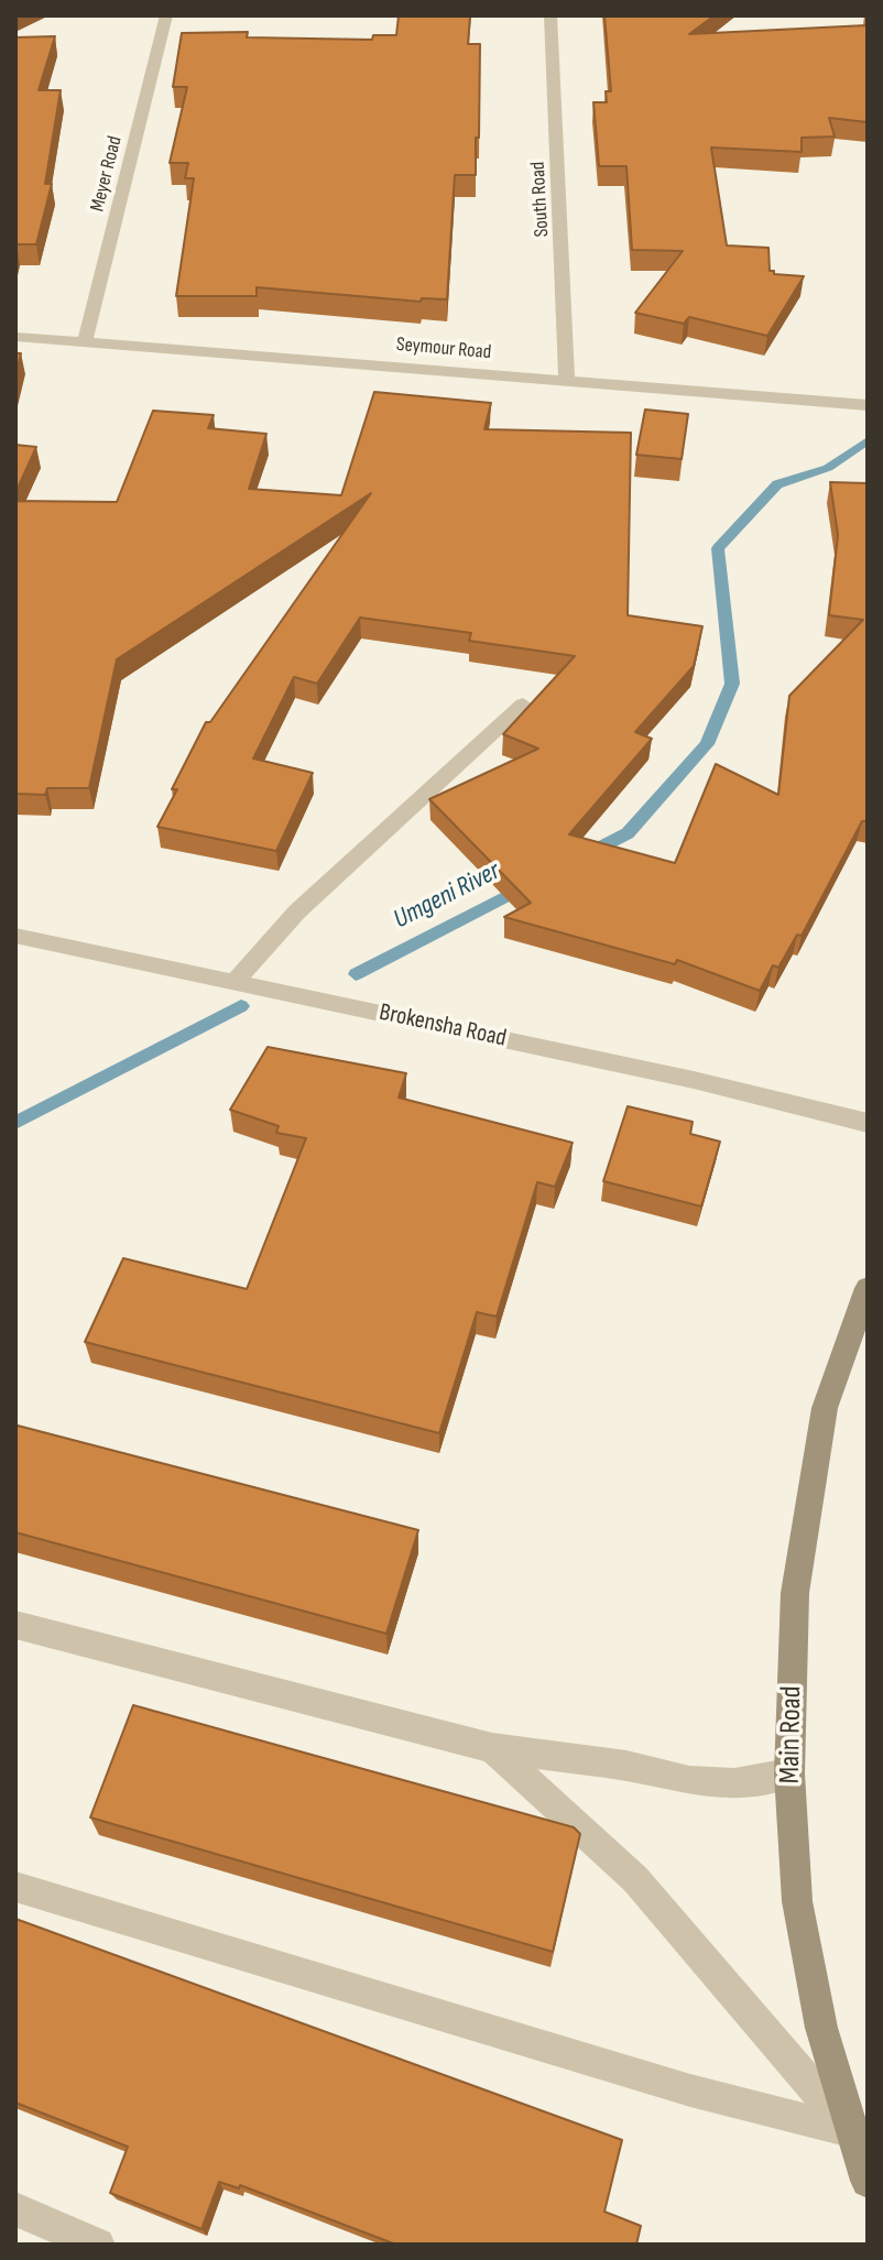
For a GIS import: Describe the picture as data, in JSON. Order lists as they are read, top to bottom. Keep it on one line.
{"streets":{"main road":["Main Road"],"street":["Meyer Road","South Road","Seymour Road","Brokensha Road"]},"crossings":[["Meyer Road","Seymour Road"],["South Road","Seymour Road"]],"water":["Umgeni River"]}
